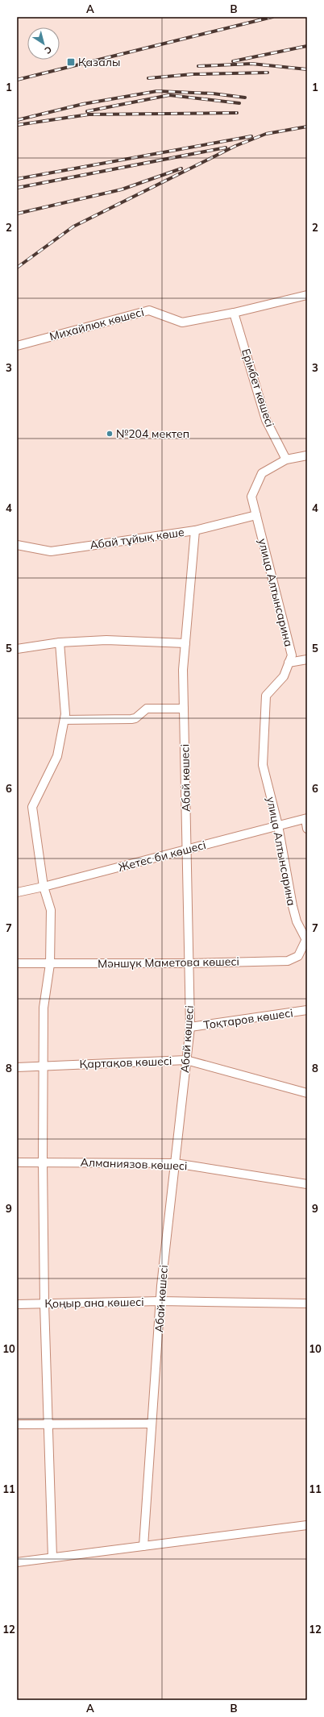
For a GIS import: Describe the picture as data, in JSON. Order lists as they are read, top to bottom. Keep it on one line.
{"streets":{"street":["Михайлюк көшесі","Ерімбет көшесі","Абай тұйық көше","улица Алтынсарина","Абай көшесі","Жетес би көшесі","Мәншүк Маметова көшесі","Тоқтаров көшесі","Қартақов көшесі","Алманиязов көшесі","Қоңыр ана көшесі"]},"crossings":[["Михайлюк көшесі","Ерімбет көшесі"],["Ерімбет көшесі","улица Алтынсарина"],["Абай тұйық көше","улица Алтынсарина"],["Абай тұйық көше","Абай көшесі"],["улица Алтынсарина","Жетес би көшесі"],["улица Алтынсарина","Мәншүк Маметова көшесі"],["Абай көшесі","Жетес би көшесі"],["Абай көшесі","Мәншүк Маметова көшесі"],["Абай көшесі","Тоқтаров көшесі"],["Абай көшесі","Қартақов көшесі"],["Абай көшесі","Алманиязов көшесі"],["Абай көшесі","Қоңыр ана көшесі"]],"places":{"transit":["Қазалы"],"other":["№204 мектеп"]},"north":"bottom right","grid":{"columns":["A","B"],"rows":["1","2","3","4","5","6","7","8","9","10","11","12"]}}
